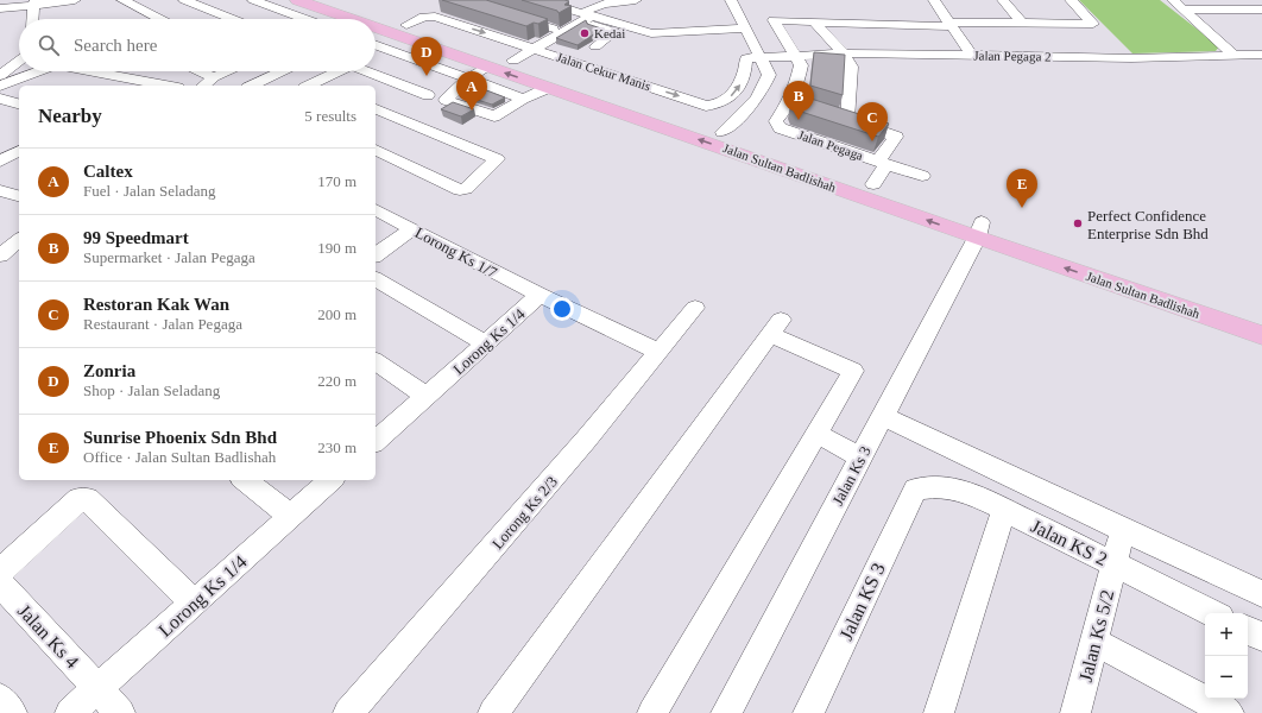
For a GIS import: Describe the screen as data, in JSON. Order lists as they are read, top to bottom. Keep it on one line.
{"streets":{"main road":["Jalan Sultan Badlishah"],"street":["Jalan Pegaga 2","Jalan Cekur Manis","Jalan Pegaga","Lorong Ks 1/7","Lorong Ks 1/4","Jalan Ks 3","Lorong Ks 2/3","Jalan KS 2","Jalan KS 3","Jalan Ks 4","Jalan Ks 5/2"]},"crossings":[["Jalan Pegaga 2","Jalan Cekur Manis"],["Jalan Pegaga 2","Jalan Pegaga"],["Jalan Cekur Manis","Jalan Sultan Badlishah"],["Jalan Pegaga","Jalan Sultan Badlishah"],["Jalan Sultan Badlishah","Jalan Ks 3"],["Lorong Ks 1/7","Lorong Ks 1/4"],["Lorong Ks 1/7","Lorong Ks 2/3"],["Lorong Ks 1/4","Jalan Ks 4"],["Jalan KS 2","Jalan KS 3"],["Jalan KS 2","Jalan Ks 5/2"]],"places":["Kedai","Perfect Confidence Enterprise Sdn Bhd"],"page":{"search":"Search here","pins":["D","A","B","C","E"],"heading":["Nearby","5 results"],"list":[{"mark":"A","name":"Caltex","note":"Fuel · Jalan Seladang","value":"170 m"},{"mark":"B","name":"99 Speedmart","note":"Supermarket · Jalan Pegaga","value":"190 m"},{"mark":"C","name":"Restoran Kak Wan","note":"Restaurant · Jalan Pegaga","value":"200 m"},{"mark":"D","name":"Zonria","note":"Shop · Jalan Seladang","value":"220 m"},{"mark":"E","name":"Sunrise Phoenix Sdn Bhd","note":"Office · Jalan Sultan Badlishah","value":"230 m"}],"map_buttons":["+","−"]}}
